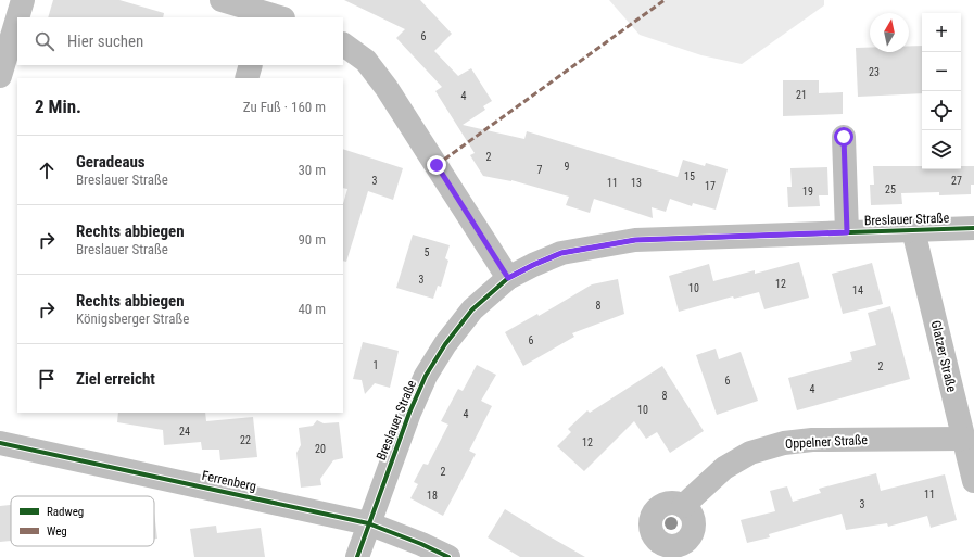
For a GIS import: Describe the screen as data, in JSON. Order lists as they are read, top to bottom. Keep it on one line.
{"streets":{"street":["Breslauer Straße","Glatzer Straße","Oppelner Straße","Ferrenberg"]},"crossings":[["Breslauer Straße","Glatzer Straße"],["Breslauer Straße","Ferrenberg"],["Glatzer Straße","Oppelner Straße"]],"house_numbers":["6","23","21","4","2","9","7","15","3","27","11","13","17","25","19","5","3","12","10","14","8","6","1","2","6","4","8","10","4","24","22","12","20","2","11","18","3"],"legend":["Radweg","Weg"],"north":"top","page":{"map_buttons":["+","−"],"search":"Hier suchen","heading":["2 Min.","Zu Fuß · 160 m"],"list":[["Geradeaus","Breslauer Straße","30 m"],["Rechts abbiegen","Breslauer Straße","90 m"],["Rechts abbiegen","Königsberger Straße","40 m"],"Ziel erreicht"]}}
